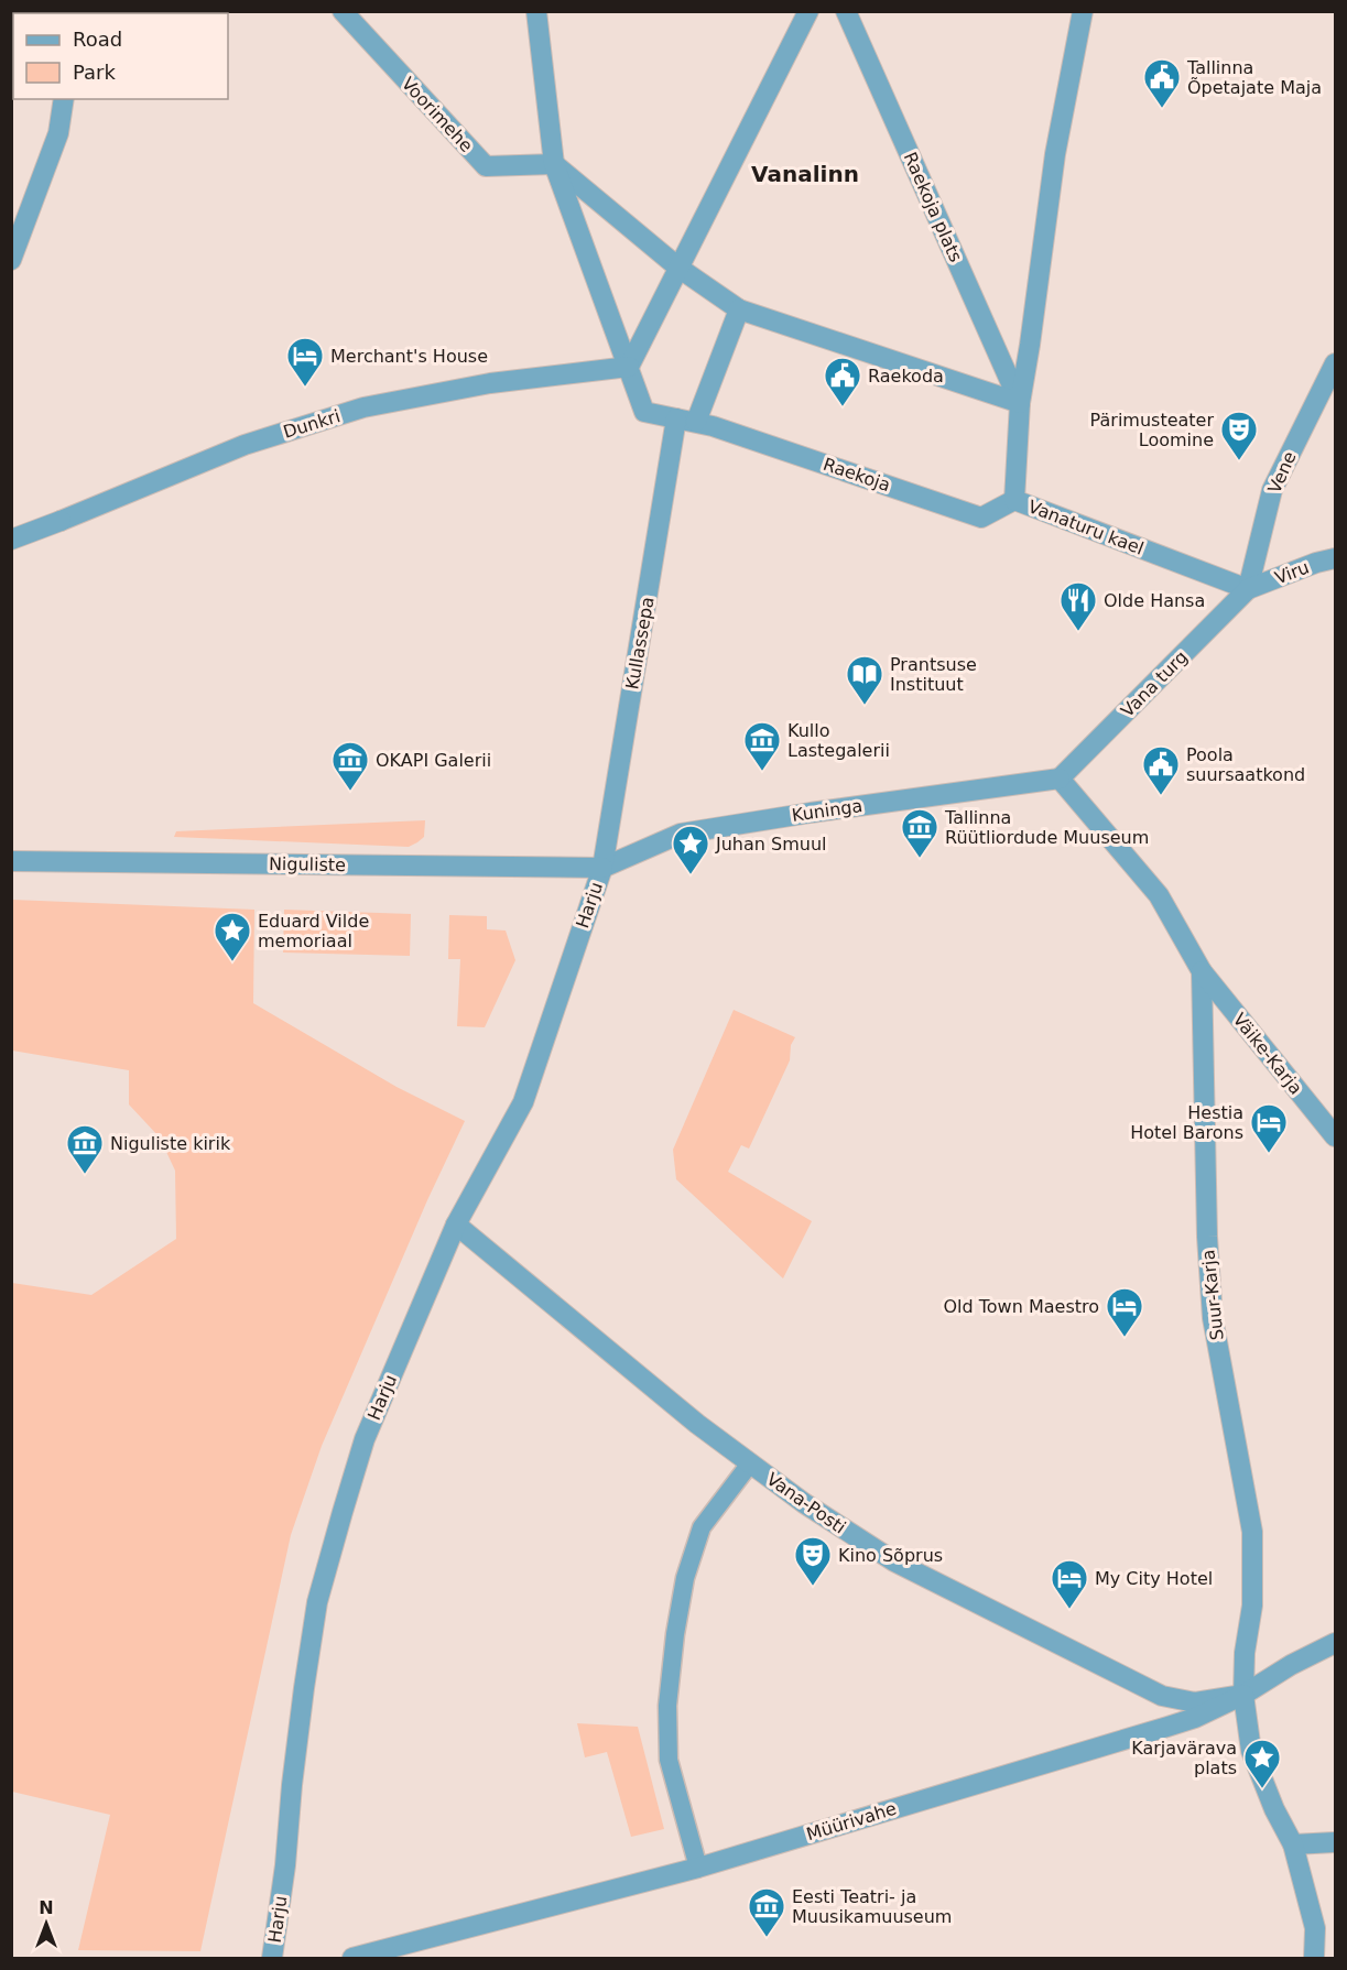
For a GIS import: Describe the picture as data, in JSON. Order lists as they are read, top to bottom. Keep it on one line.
{"streets":{"street":["Voorimehe","Raekoja plats","Dunkri","Vene","Raekoja","Vanaturu kael","Viru","Kullassepa","Vana turg","Kuninga","Niguliste","Harju","Väike-Karja","Suur-Karja","Vana-Posti","Müürivahe"]},"crossings":[["Raekoja plats","Vanaturu kael"],["Vene","Vanaturu kael"],["Vene","Viru"],["Vene","Vana turg"],["Raekoja","Vanaturu kael"],["Raekoja","Kullassepa"],["Vanaturu kael","Viru"],["Vanaturu kael","Vana turg"],["Viru","Vana turg"],["Kullassepa","Kuninga"],["Kullassepa","Niguliste"],["Kullassepa","Harju"],["Vana turg","Kuninga"],["Vana turg","Suur-Karja"],["Kuninga","Niguliste"],["Kuninga","Harju"],["Kuninga","Suur-Karja"],["Niguliste","Harju"],["Harju","Vana-Posti"],["Väike-Karja","Suur-Karja"],["Suur-Karja","Vana-Posti"],["Suur-Karja","Müürivahe"],["Vana-Posti","Müürivahe"]],"districts":["Vanalinn"],"places":{"public building":["Tallinna Õpetajate Maja","Raekoda","Poola suursaatkond"],"hotel":["Merchant's House","Hestia Hotel Barons","Old Town Maestro","My City Hotel"],"theatre":["Pärimusteater Loomine","Kino Sõprus"],"restaurant":["Olde Hansa"],"library":["Prantsuse Instituut"],"museum":["Kullo Lastegalerii","OKAPI Galerii","Tallinna Rüütliordude Muuseum","Niguliste kirik","Eesti Teatri- ja Muusikamuuseum"],"place":["Juhan Smuul","Eduard Vilde memoriaal","Karjavärava plats"]},"legend":["Road","Park"],"north":"top"}
